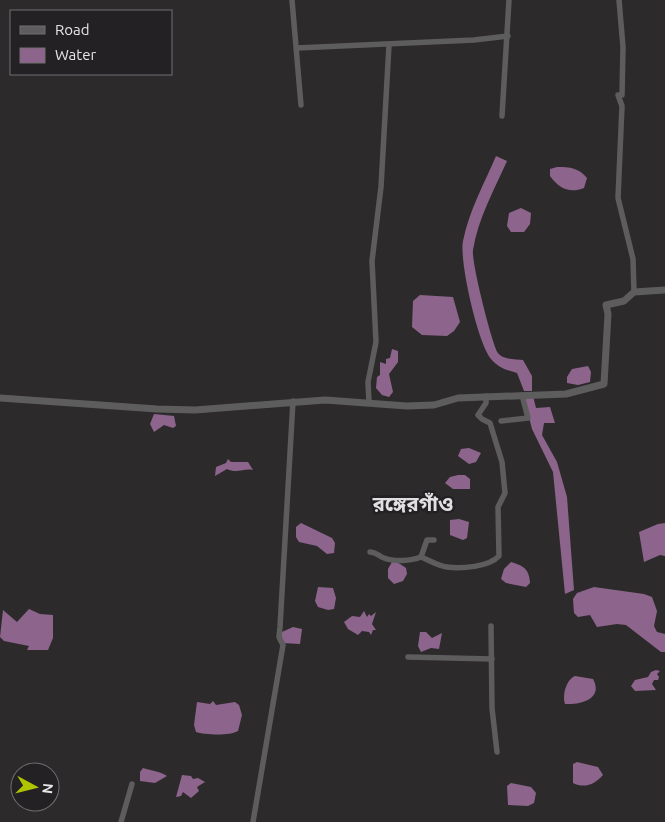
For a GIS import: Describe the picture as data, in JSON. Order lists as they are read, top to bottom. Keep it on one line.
{"districts":["রঙ্গেরগাঁও"],"legend":["Road","Water"],"north":"right"}
